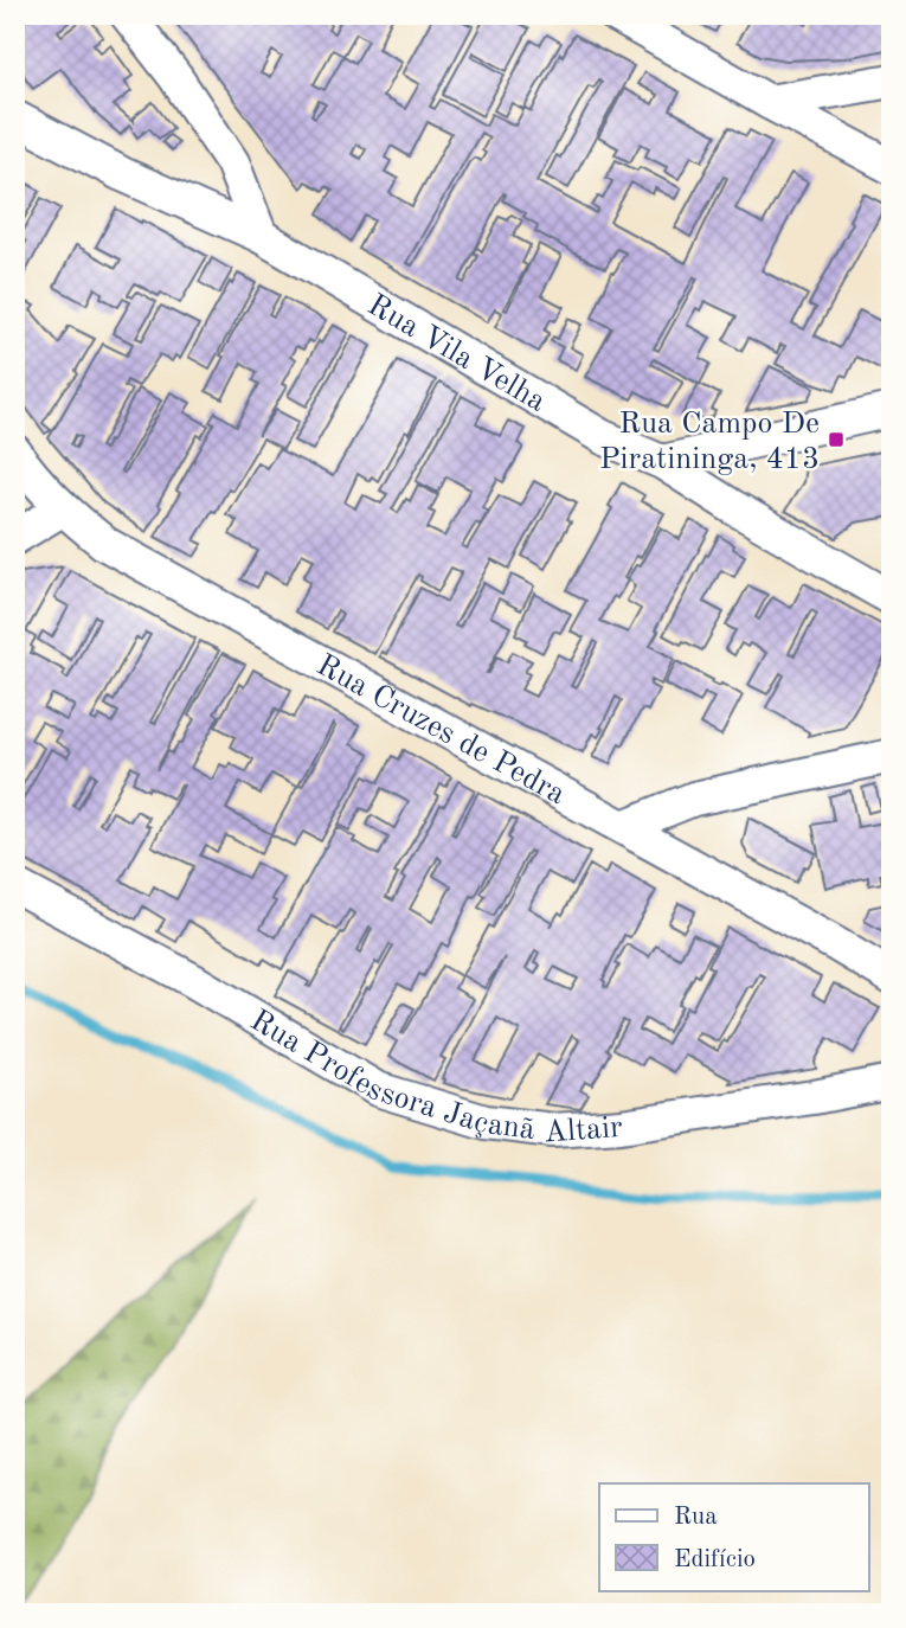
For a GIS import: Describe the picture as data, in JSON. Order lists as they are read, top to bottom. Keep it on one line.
{"streets":{"street":["Rua Vila Velha","Rua Cruzes de Pedra","Rua Professora Jaçanã Altair"]},"places":{"transit":["Rua Campo De Piratininga, 413"]},"legend":["Rua","Edifício"]}
